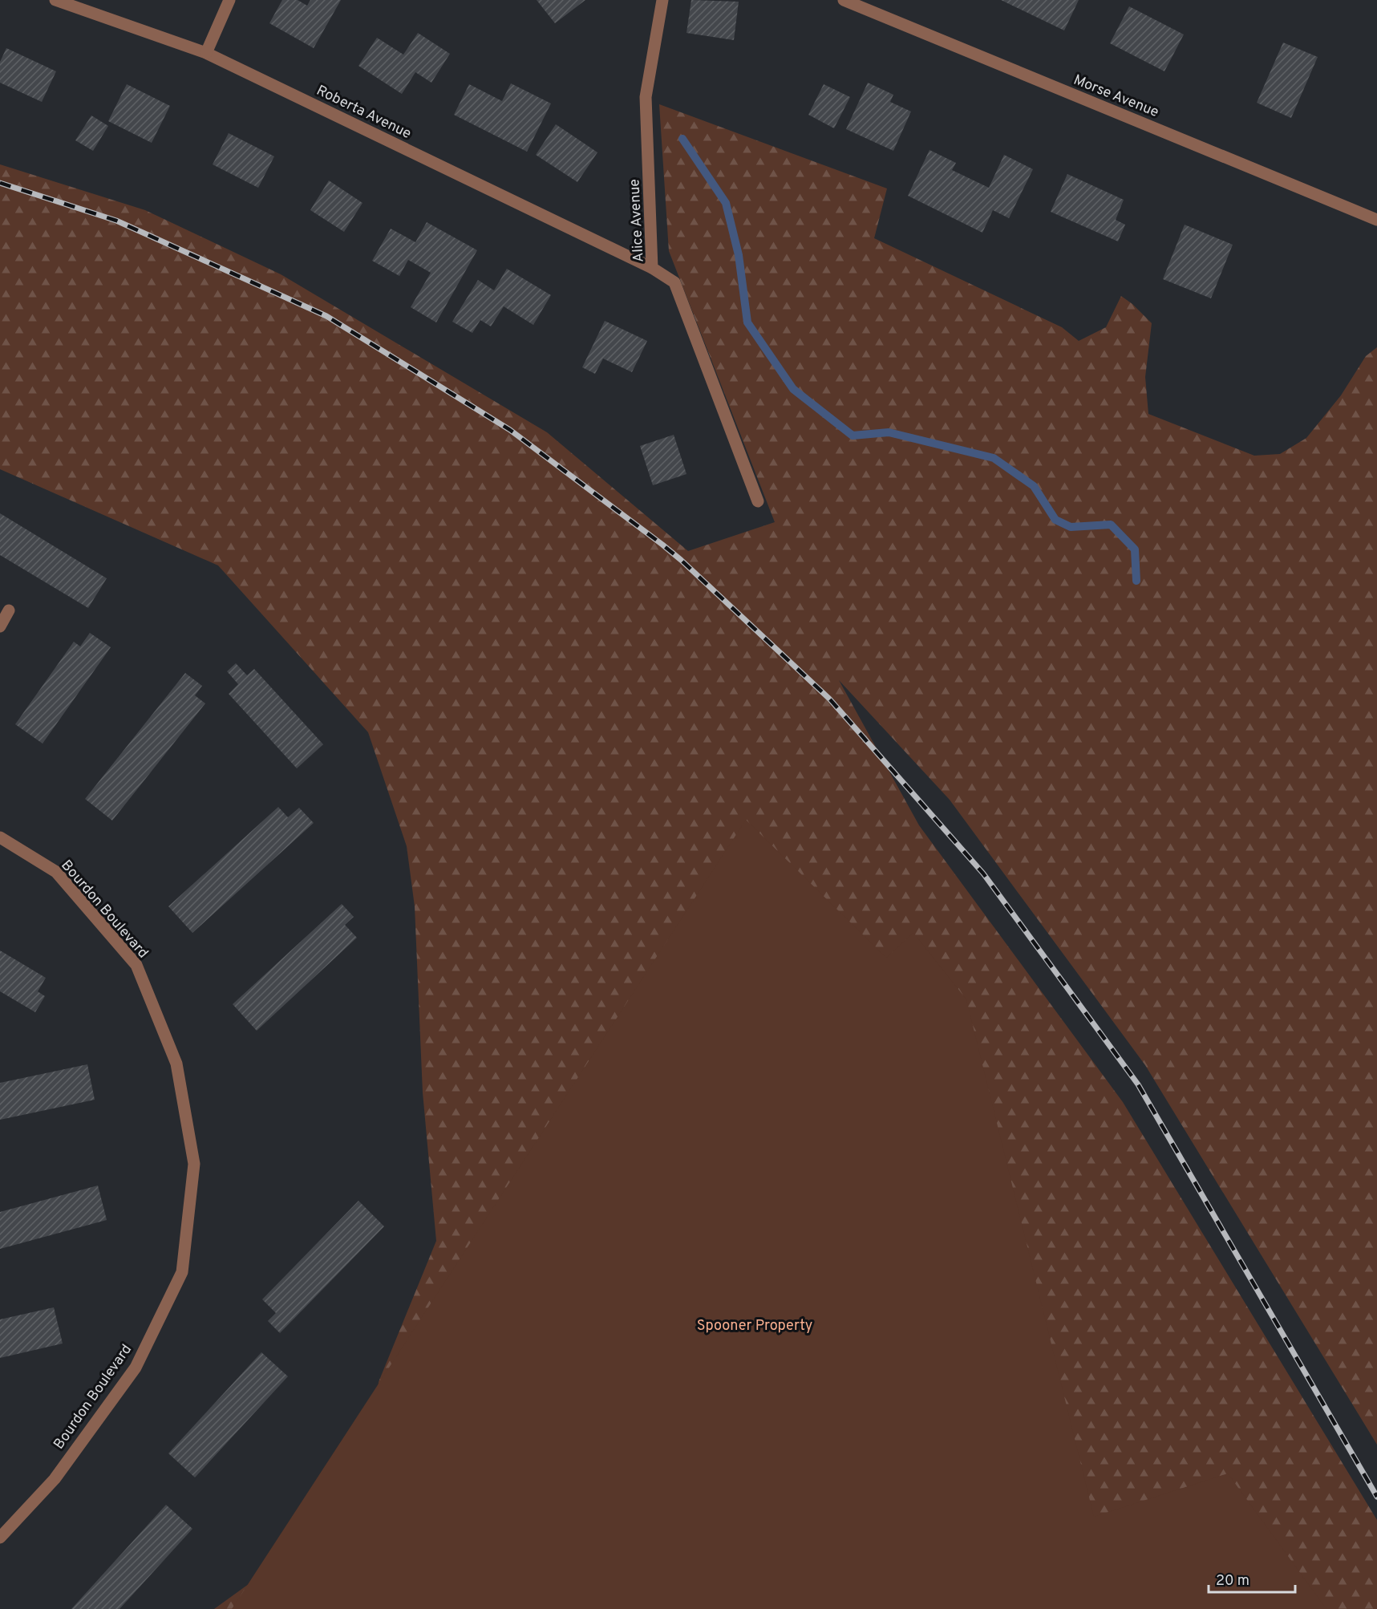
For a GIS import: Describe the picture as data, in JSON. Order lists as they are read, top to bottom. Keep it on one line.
{"streets":{"street":["Morse Avenue","Roberta Avenue","Alice Avenue","Bourdon Boulevard"]},"crossings":[["Roberta Avenue","Alice Avenue"]],"parks":["Spooner Property"],"scale_bar":"20 m"}
